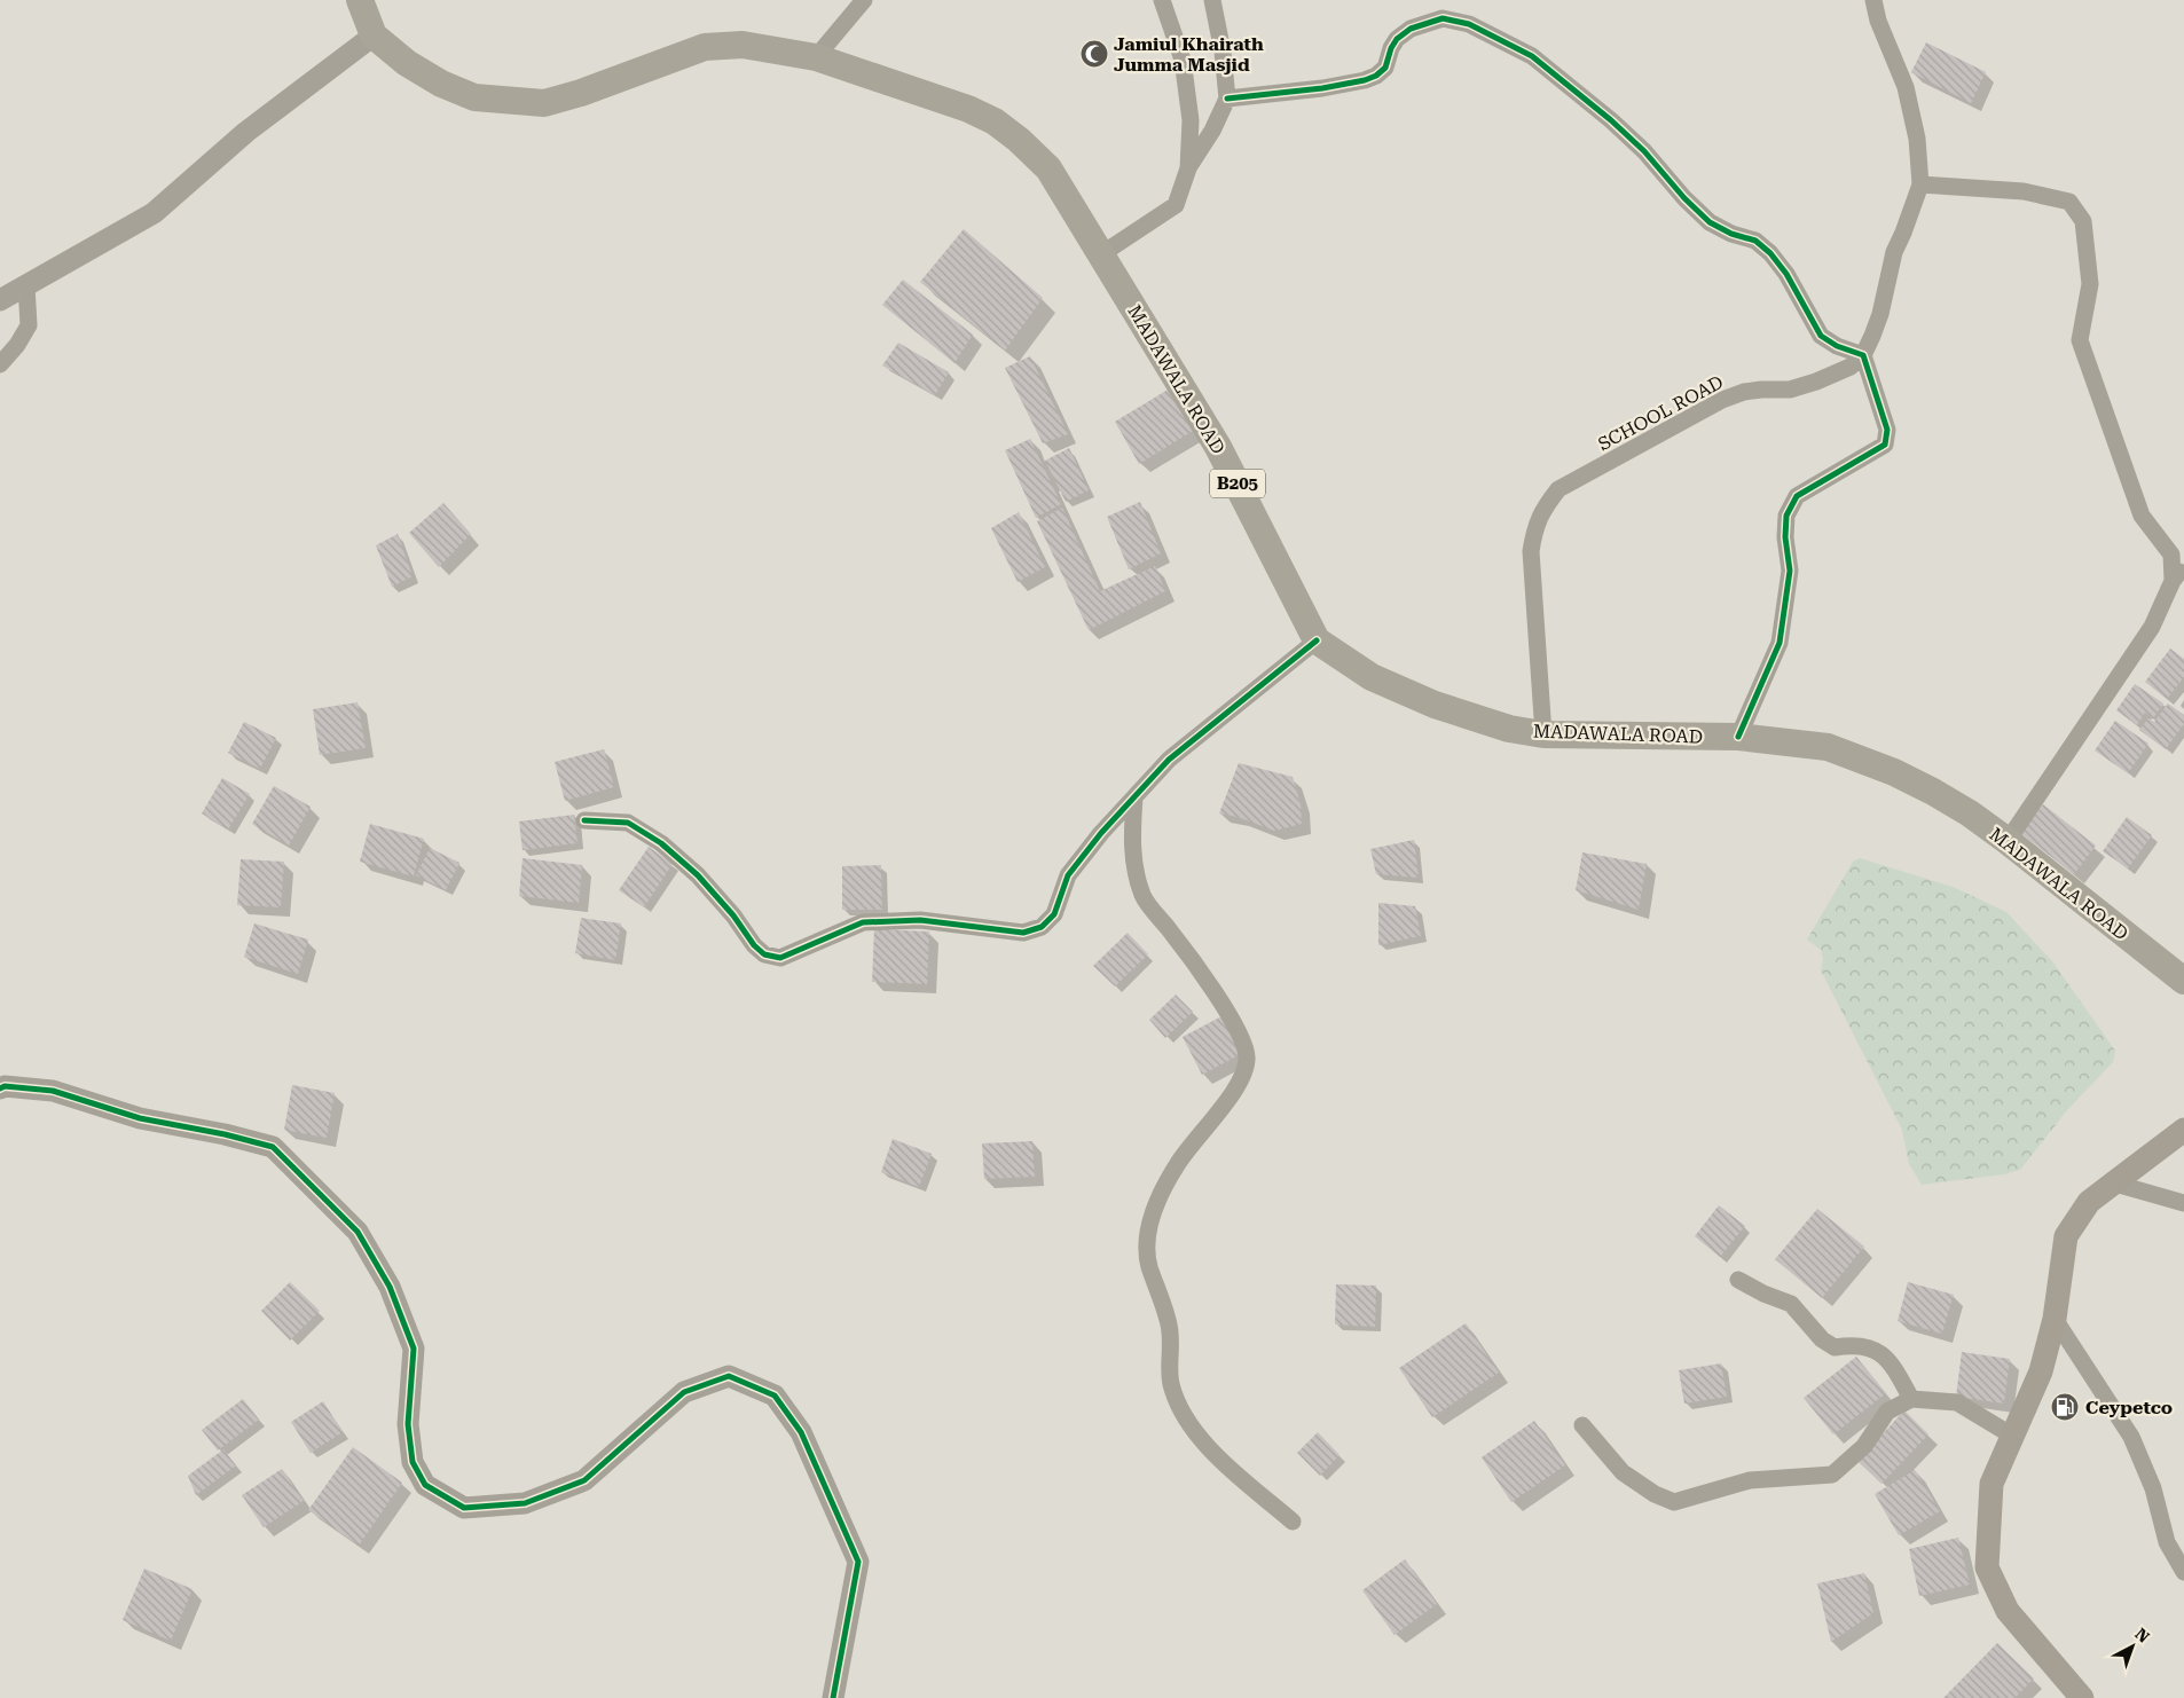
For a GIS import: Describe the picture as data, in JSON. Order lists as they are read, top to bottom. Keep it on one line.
{"streets":{"main road":["MADAWALA ROAD","B205"],"street":["SCHOOL ROAD"]},"crossings":[["MADAWALA ROAD","SCHOOL ROAD"]],"places":{"mosque":["Jamiul Khairath Jumma Masjid"],"fuel station":["Ceypetco"]},"north":"top right"}
